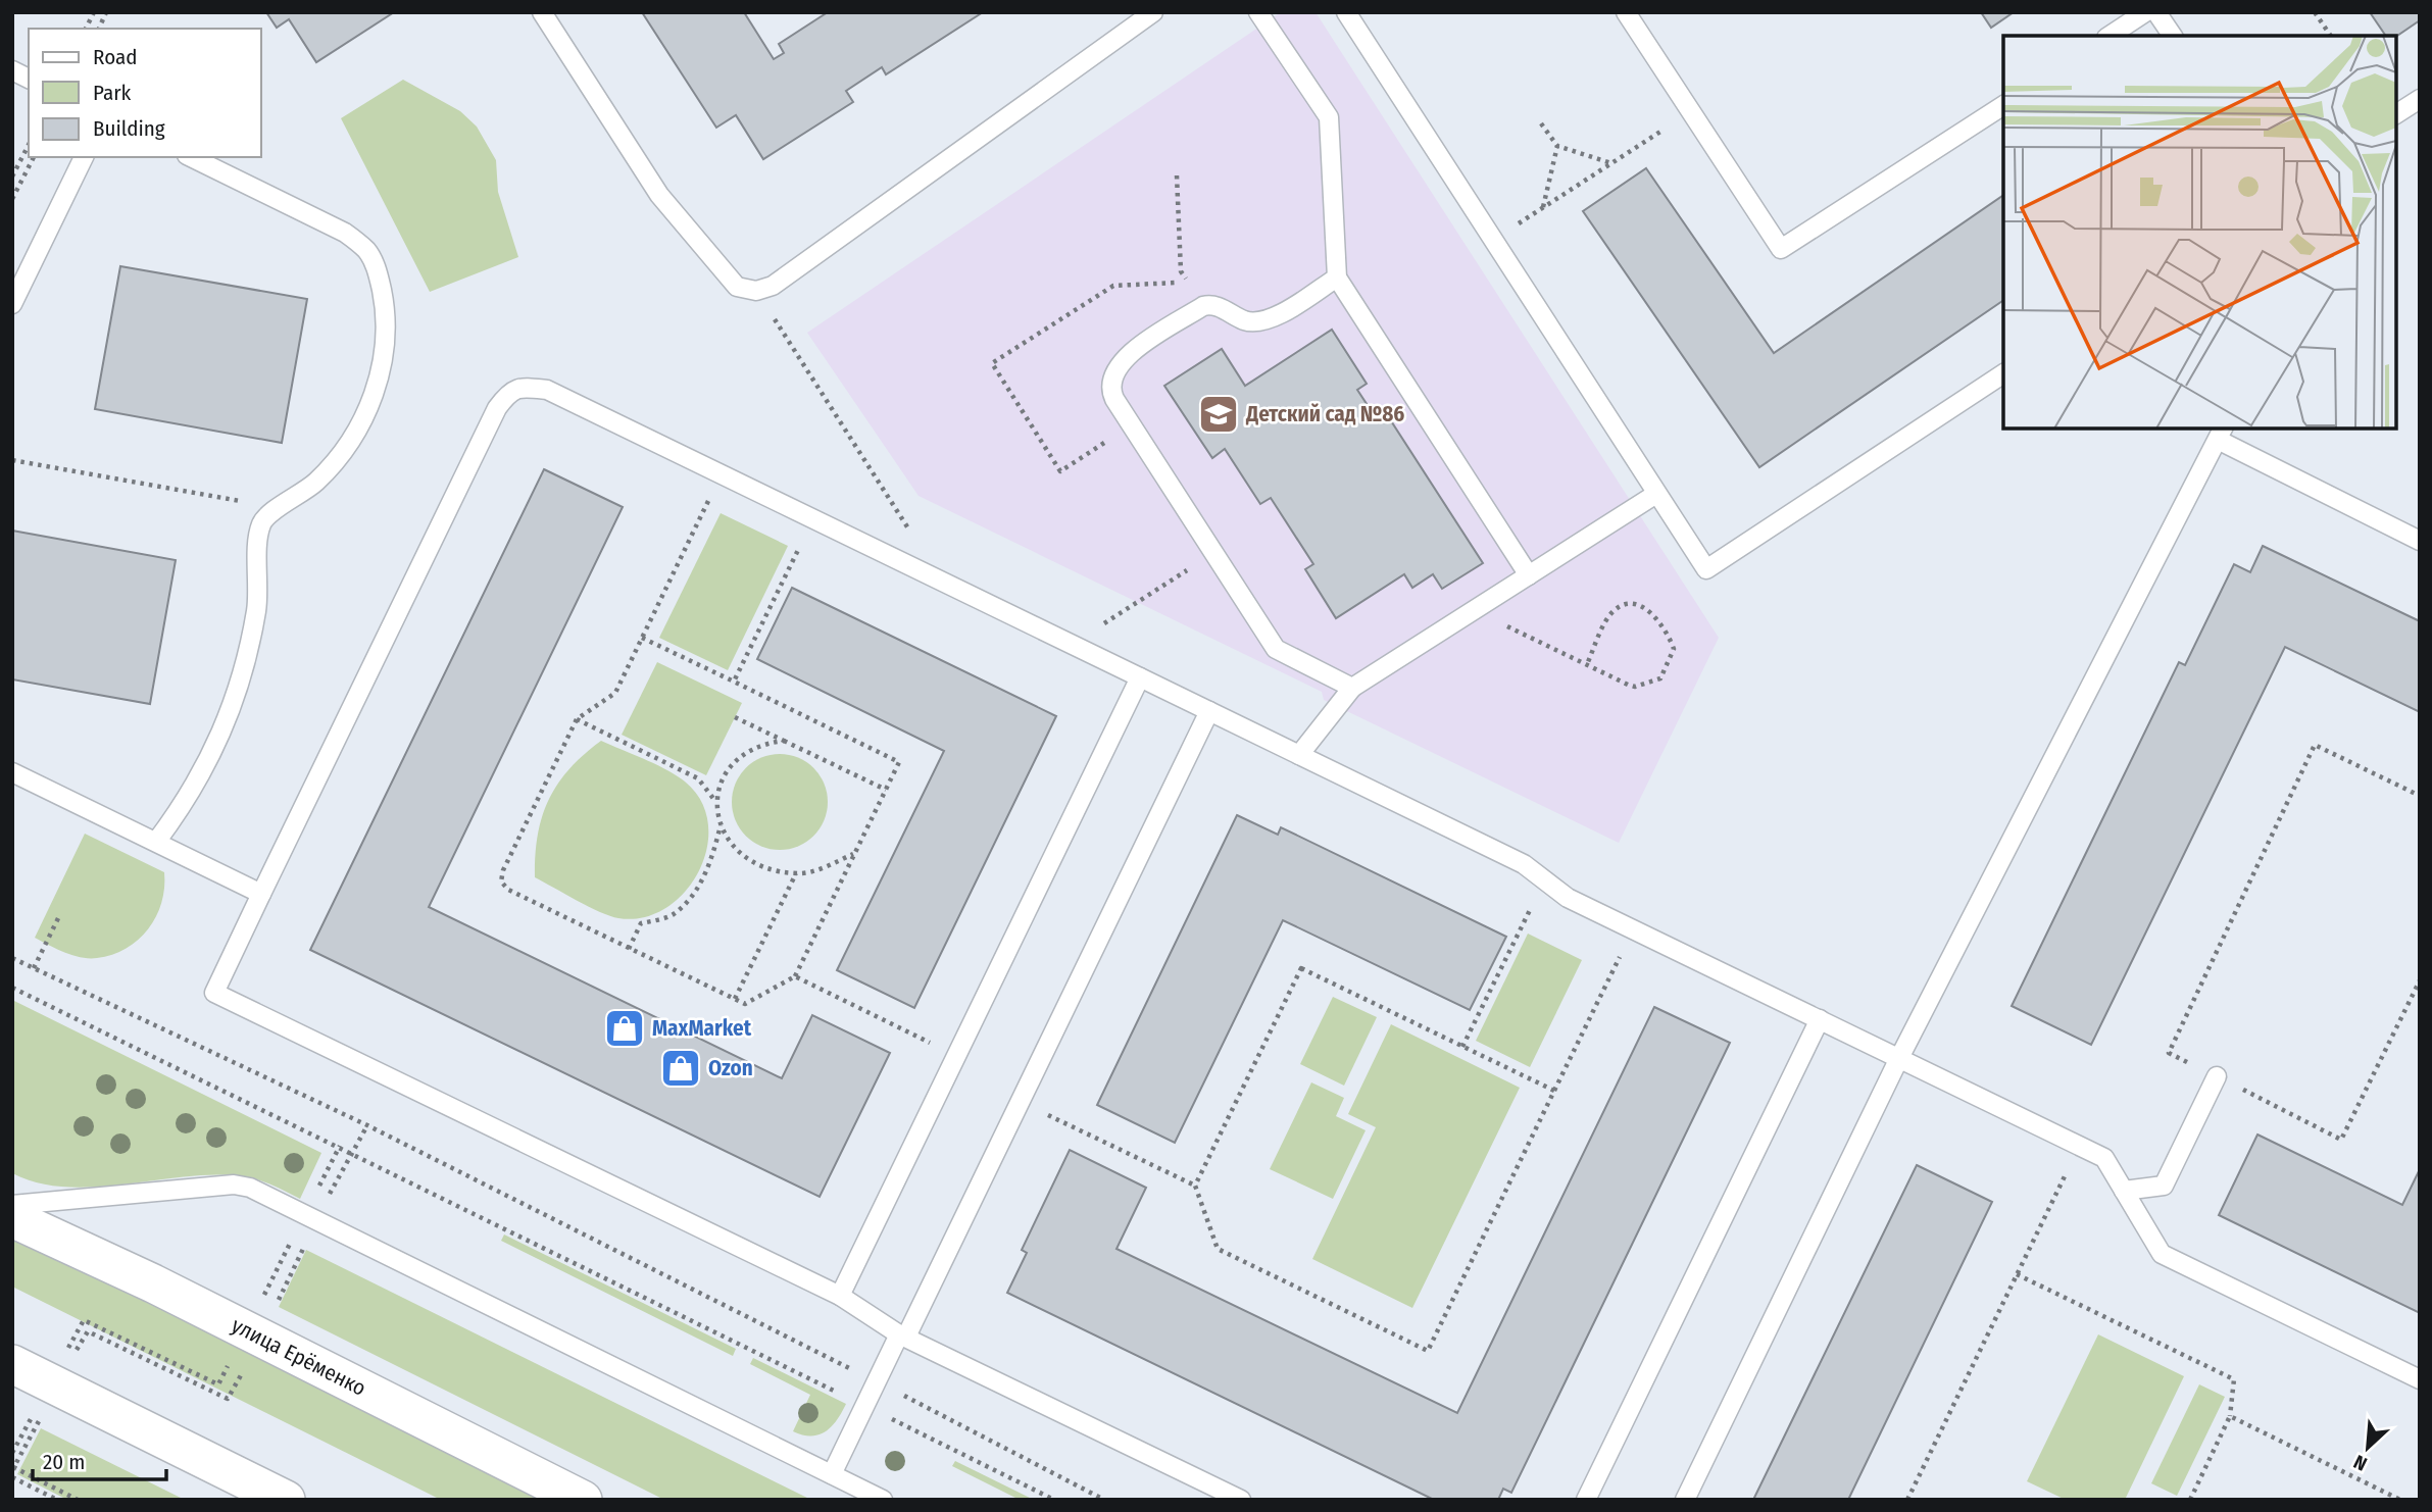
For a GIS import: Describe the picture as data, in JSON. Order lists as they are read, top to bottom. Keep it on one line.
{"streets":{"street":["улица Ерёменко"]},"places":{"school or university":["Детский сад №86"],"shop":["MaxMarket","Ozon"]},"legend":["Road","Park","Building"],"scale_bar":"20 m","north":"bottom left"}
